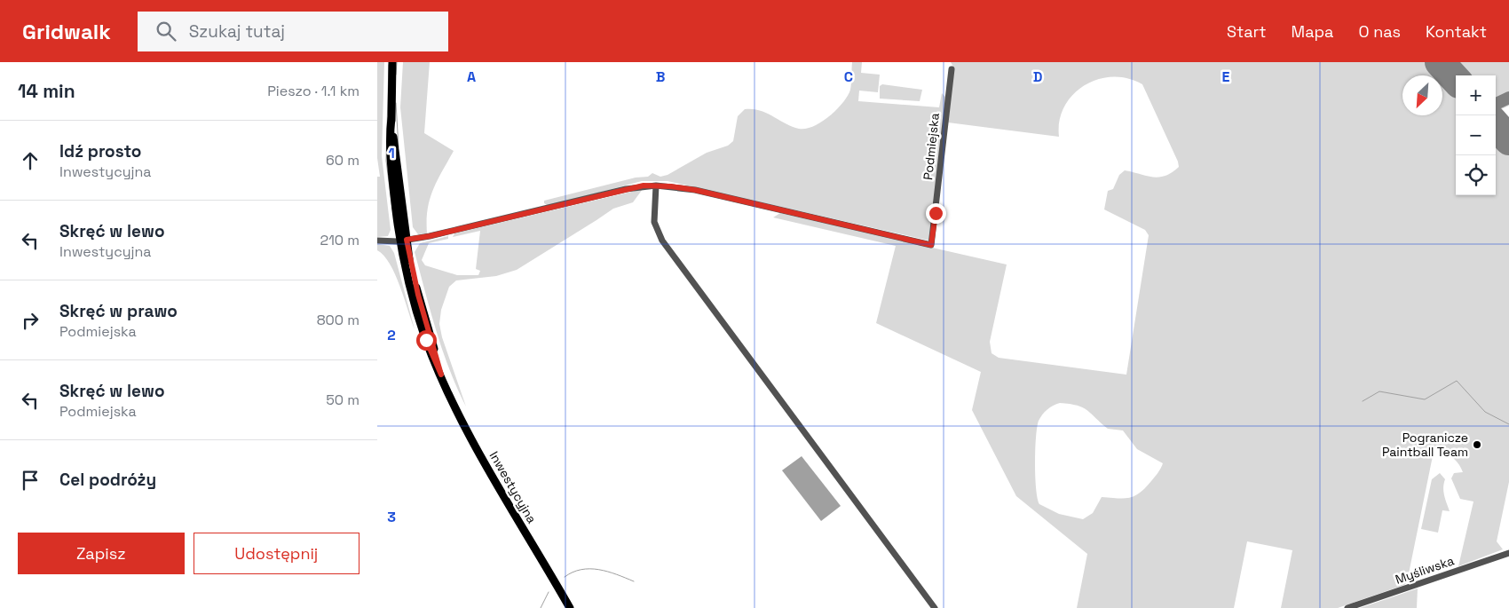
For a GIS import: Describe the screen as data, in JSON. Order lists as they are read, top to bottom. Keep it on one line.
{"streets":{"main road":["Inwestycyjna"],"street":["Podmiejska","Myśliwska"]},"crossings":[["Podmiejska","Inwestycyjna"]],"places":["Pogranicze Paintball Team"],"north":"bottom left","page":{"header":"Gridwalk","search":"Szukaj tutaj","nav":["Start","Mapa","O nas","Kontakt"],"heading":["14 min","Pieszo · 1.1 km"],"map_buttons":["+","−"],"list":[["Idź prosto","Inwestycyjna","60 m"],["Skręć w lewo","Inwestycyjna","210 m"],["Skręć w prawo","Podmiejska","800 m"],["Skręć w lewo","Podmiejska","50 m"],"Cel podróży"],"buttons":["Zapisz","Udostępnij"]},"grid":{"columns":["A","B","C","D","E"],"rows":["1","2","3"]}}
